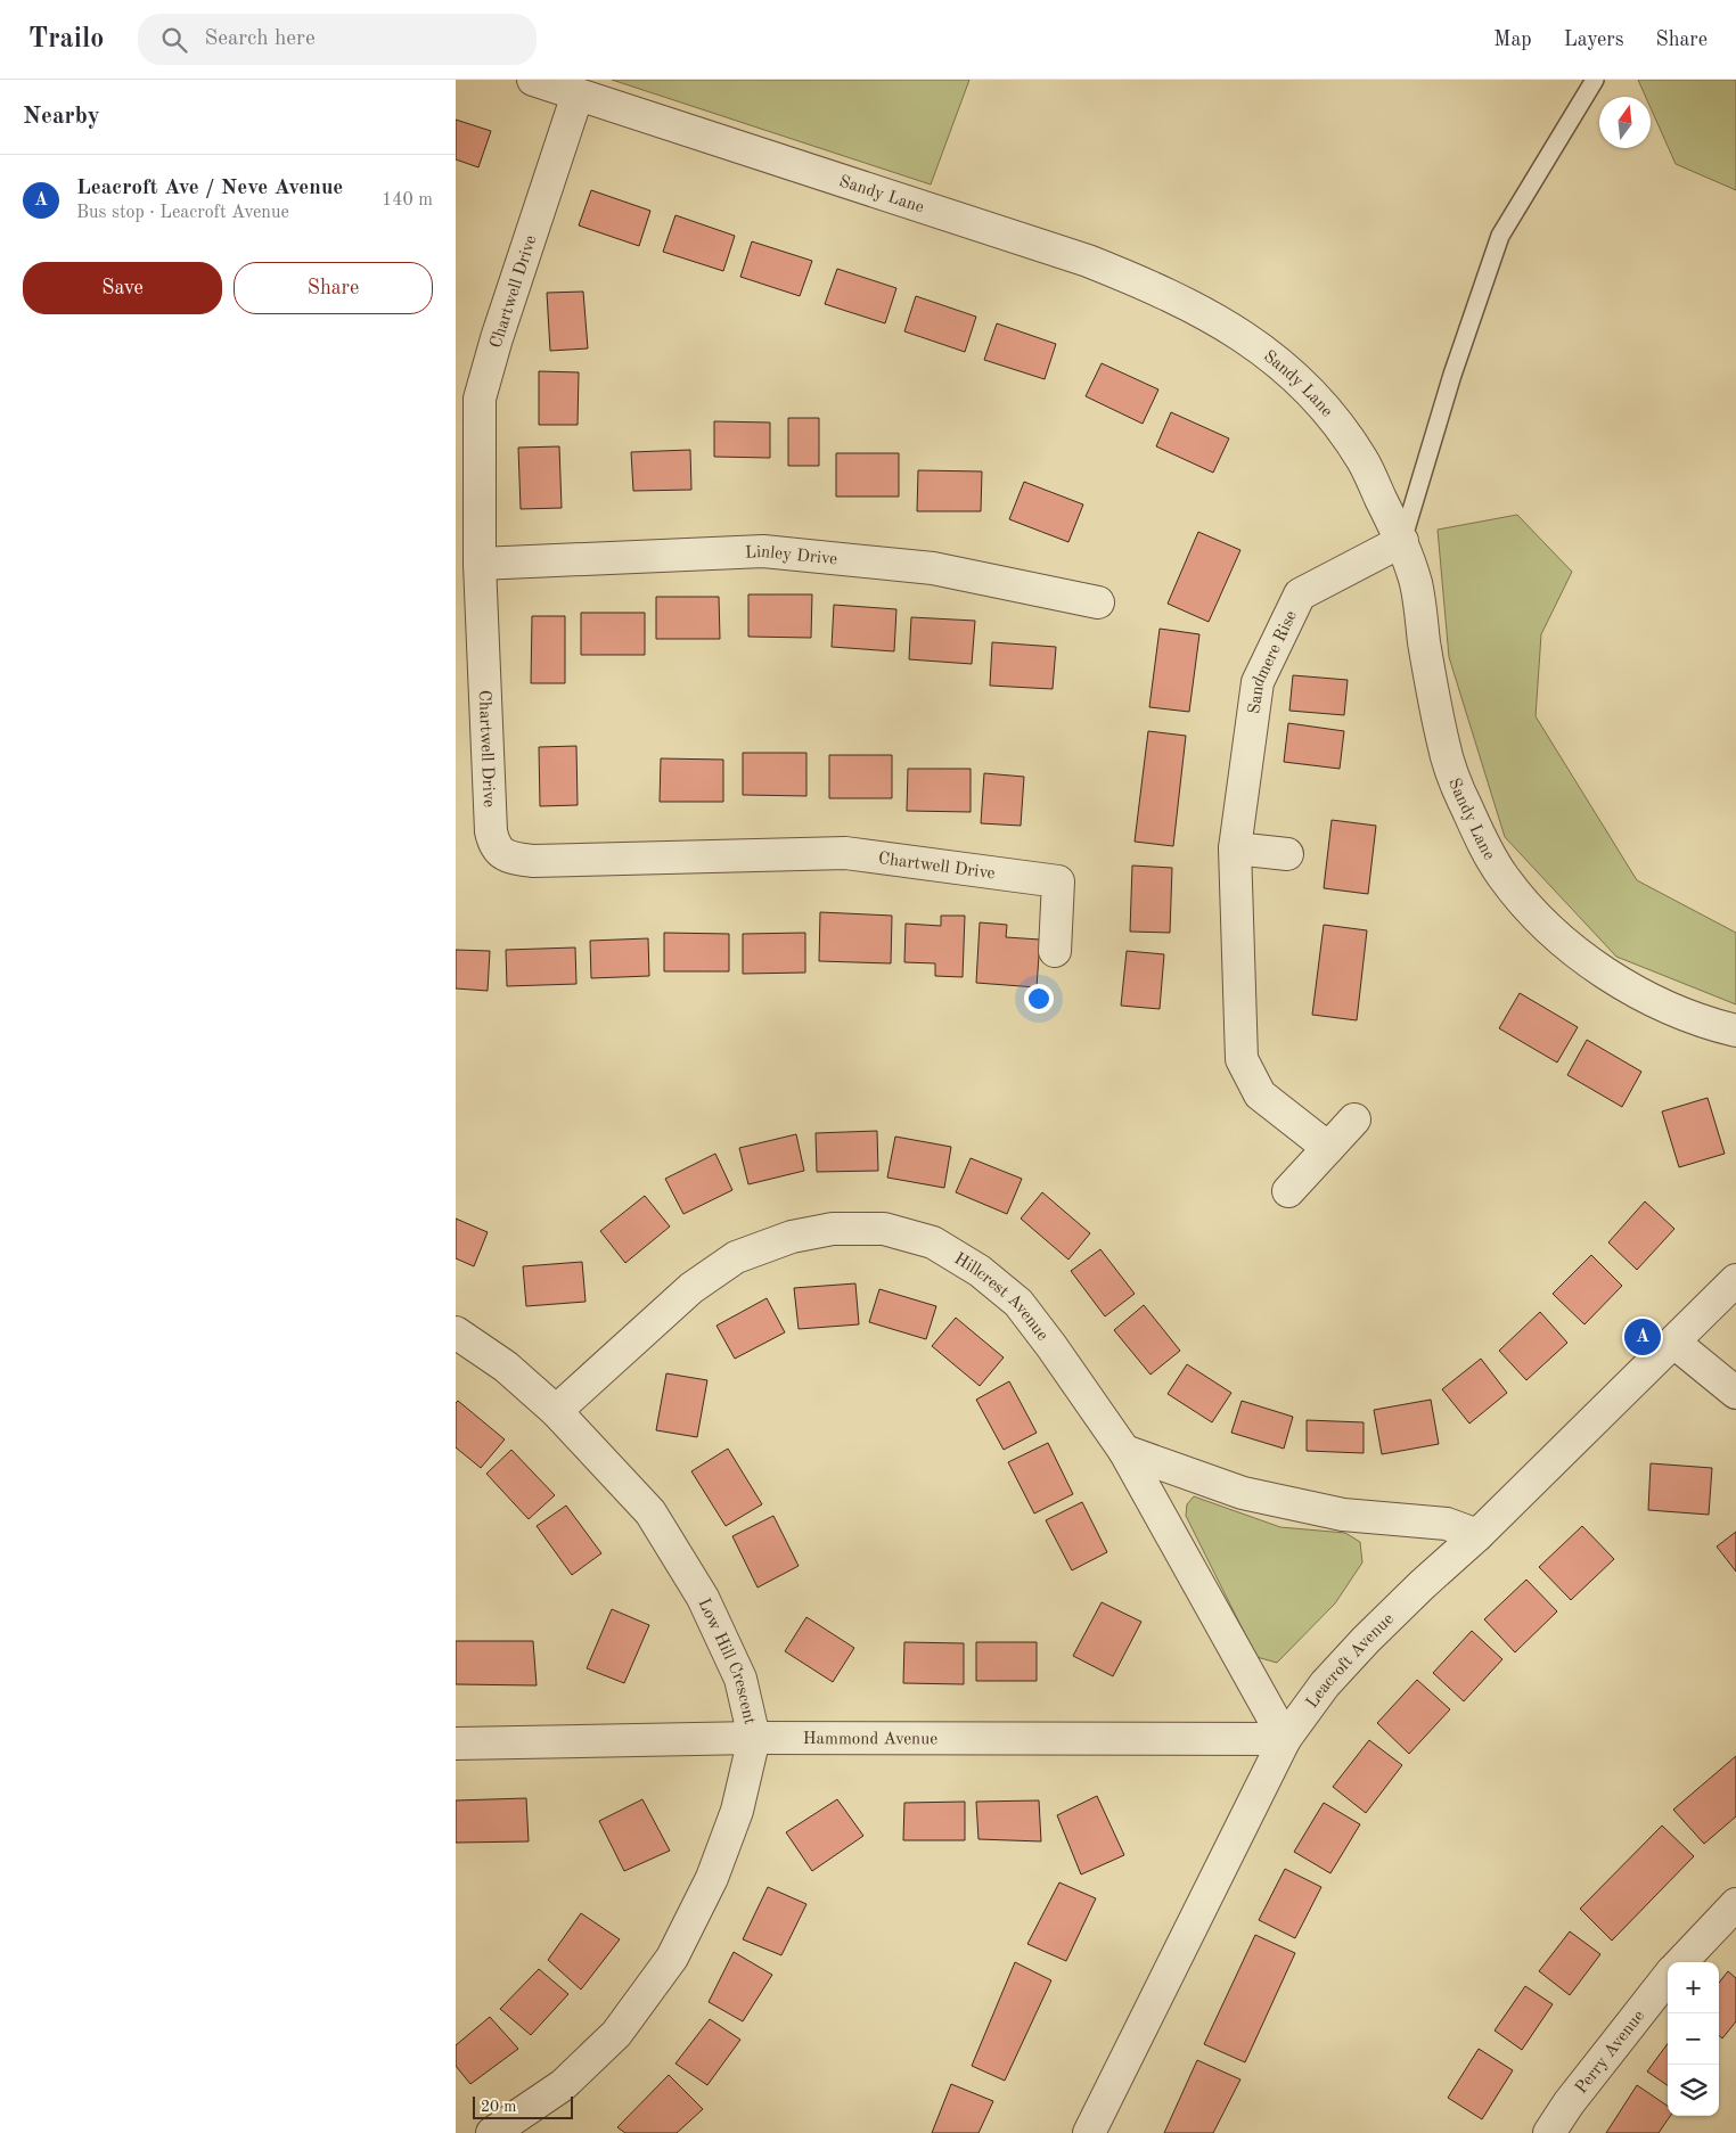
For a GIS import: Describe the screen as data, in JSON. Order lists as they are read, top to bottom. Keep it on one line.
{"streets":{"street":["Sandy Lane","Chartwell Drive","Linley Drive","Sandmere Rise","Hillcrest Avenue","Low Hill Crescent","Leacroft Avenue","Hammond Avenue","Perry Avenue"]},"crossings":[["Sandy Lane","Chartwell Drive"],["Sandy Lane","Sandmere Rise"],["Chartwell Drive","Linley Drive"],["Hillcrest Avenue","Low Hill Crescent"],["Hillcrest Avenue","Leacroft Avenue"],["Hillcrest Avenue","Hammond Avenue"],["Low Hill Crescent","Hammond Avenue"],["Leacroft Avenue","Hammond Avenue"]],"scale_bar":"20 m","north":"top","page":{"header":"Trailo","search":"Search here","nav":["Map","Layers","Share"],"heading":"Nearby","list":[{"mark":"A","name":"Leacroft Ave / Neve Avenue","note":"Bus stop · Leacroft Avenue","value":"140 m"}],"buttons":["Save","Share"],"pins":"A","map_buttons":["+","−"],"scale":"20 m"}}
